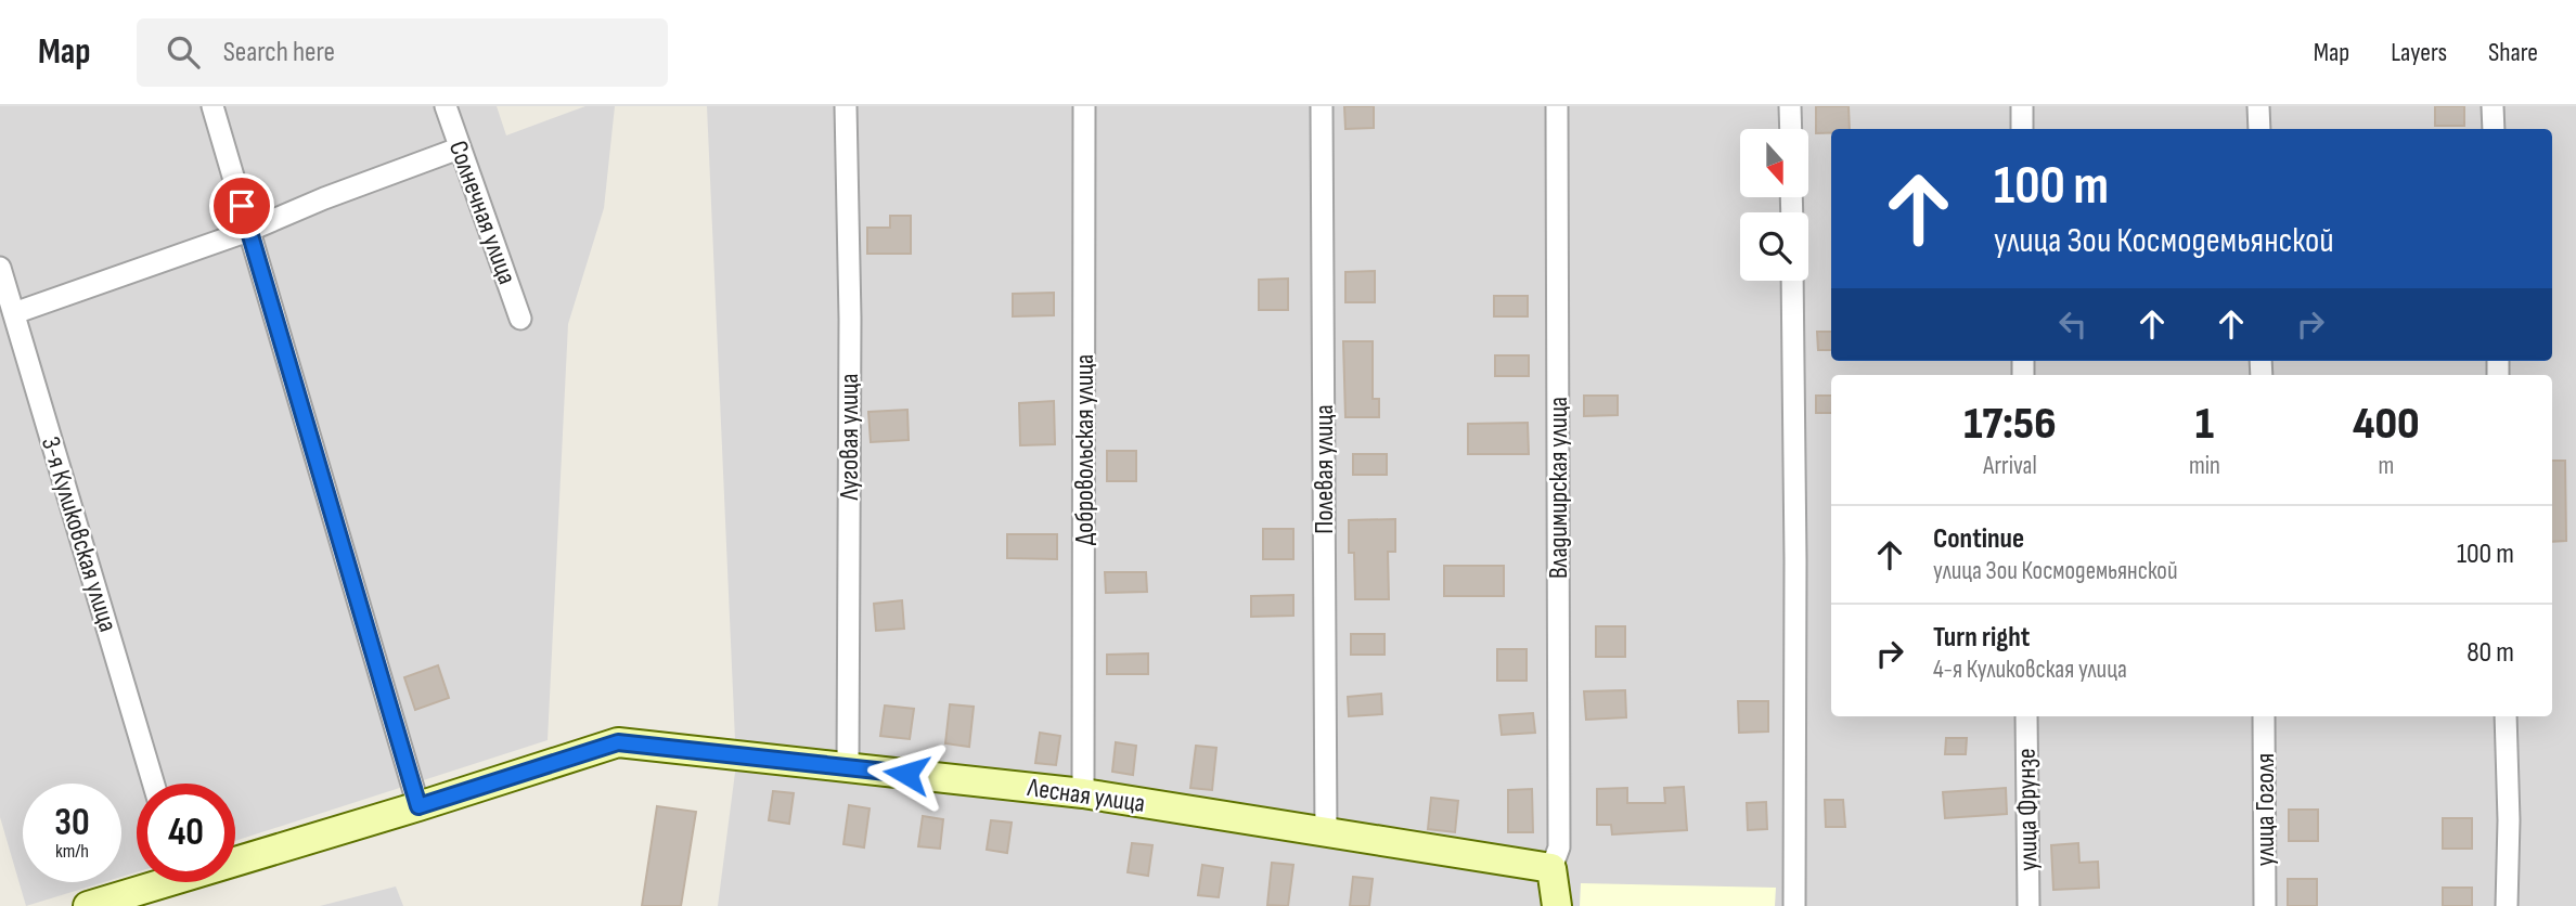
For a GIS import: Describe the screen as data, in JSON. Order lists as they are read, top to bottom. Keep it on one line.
{"streets":{"street":["Солнечная улица","Луговая улица","Добровольская улица","Полевая улица","Владимирская улица","3-я Куликовская улица","Лесная улица","улица Фрунзе","улица Гоголя"]},"crossings":[["Луговая улица","Лесная улица"],["Добровольская улица","Лесная улица"],["Полевая улица","Лесная улица"],["Владимирская улица","Лесная улица"]],"north":"bottom","page":{"header":"Map","search":"Search here","nav":["Map","Layers","Share"],"turn":["100 m","улица Зои Космодемьянской"],"eta":["17:56","Arrival","1","min","400","m"],"list":[{"name":"Continue","note":"улица Зои Космодемьянской","value":"100 m"},{"name":"Turn right","note":"4-я Куликовская улица","value":"80 m"}],"speed":"30 km/h","limit":"40"}}
